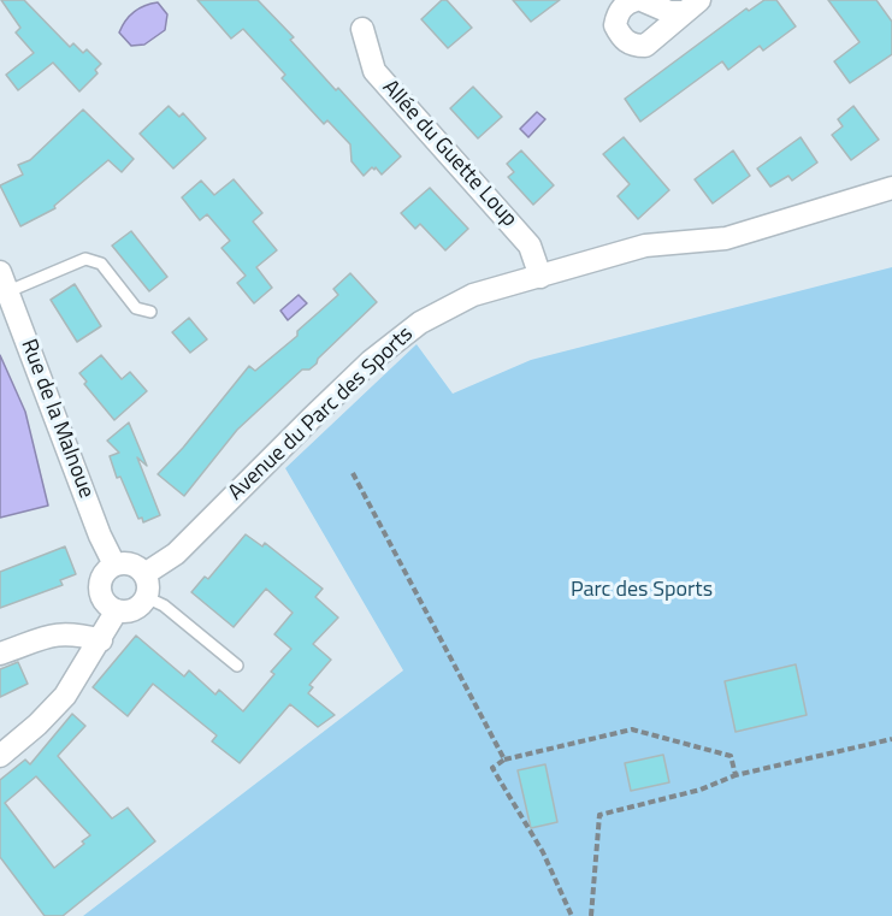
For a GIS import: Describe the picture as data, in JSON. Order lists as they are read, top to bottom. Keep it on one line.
{"streets":{"street":["Allée du Guette Loup","Avenue du Parc des Sports","Rue de la Malnoue"]},"crossings":[["Allée du Guette Loup","Avenue du Parc des Sports"],["Avenue du Parc des Sports","Rue de la Malnoue"]],"parks":["Parc des Sports"]}
